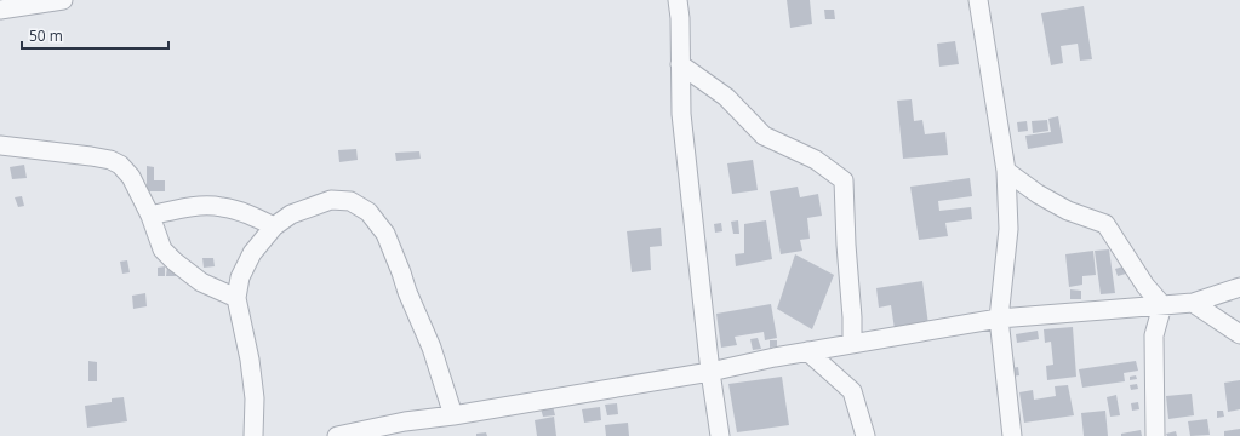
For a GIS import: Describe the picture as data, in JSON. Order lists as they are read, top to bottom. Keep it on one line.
{"scale_bar":"50 m"}
